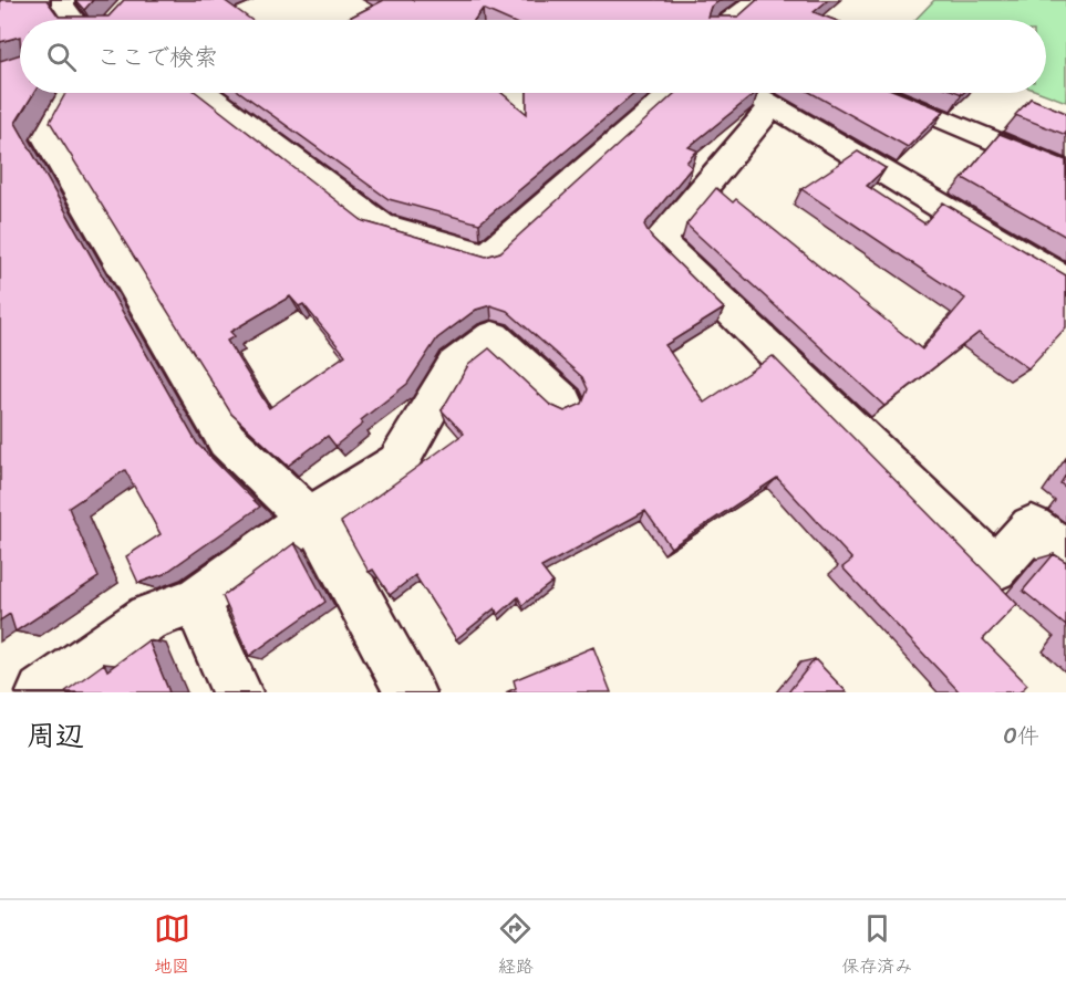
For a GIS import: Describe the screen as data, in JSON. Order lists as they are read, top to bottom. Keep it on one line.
{"page":{"search":"ここで検索","heading":["周辺","0件"],"nav":["地図","経路","保存済み"]}}
